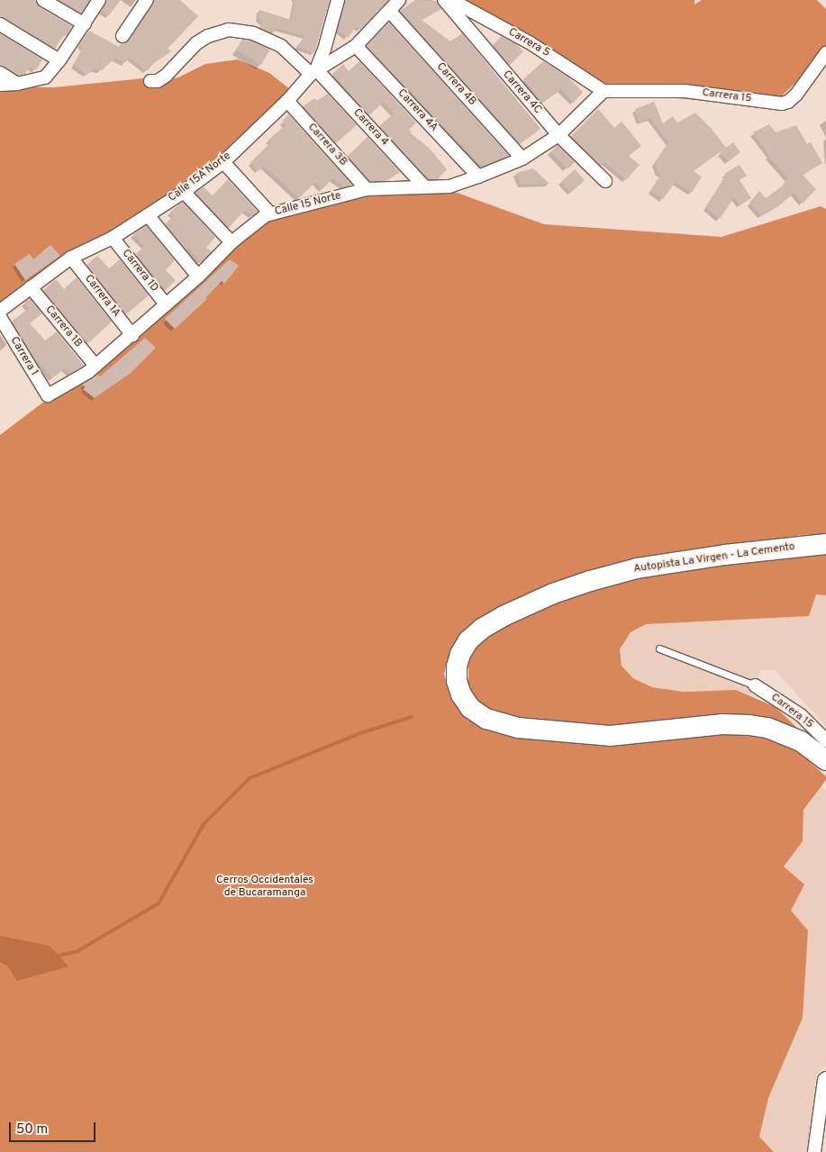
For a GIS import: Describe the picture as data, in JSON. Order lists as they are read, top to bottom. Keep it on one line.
{"streets":{"main road":["Autopista La Virgen - La Cemento"],"street":["Carrera 5","Carrera 4B","Carrera 4C","Carrera 15","Carrera 4A","Carrera 4","Carrera 3B","Calle 15A Norte","Calle 15 Norte","Carrera 1D","Carrera 1A","Carrera 1B","Carrera 1"]},"crossings":[["Carrera 5","Carrera 15"],["Carrera 5","Calle 15 Norte"],["Carrera 4B","Calle 15A Norte"],["Carrera 4B","Calle 15 Norte"],["Carrera 4C","Calle 15 Norte"],["Carrera 15","Calle 15 Norte"],["Carrera 4A","Calle 15A Norte"],["Carrera 4A","Calle 15 Norte"],["Carrera 4","Calle 15A Norte"],["Carrera 4","Calle 15 Norte"],["Carrera 3B","Calle 15A Norte"],["Carrera 3B","Calle 15 Norte"],["Calle 15A Norte","Carrera 1D"],["Calle 15A Norte","Carrera 1A"],["Calle 15A Norte","Carrera 1B"],["Calle 15 Norte","Carrera 1D"],["Calle 15 Norte","Carrera 1A"],["Calle 15 Norte","Carrera 1B"],["Calle 15 Norte","Carrera 1"]],"parks":["Cerros Occidentales de Bucaramanga"],"scale_bar":"50 m"}
